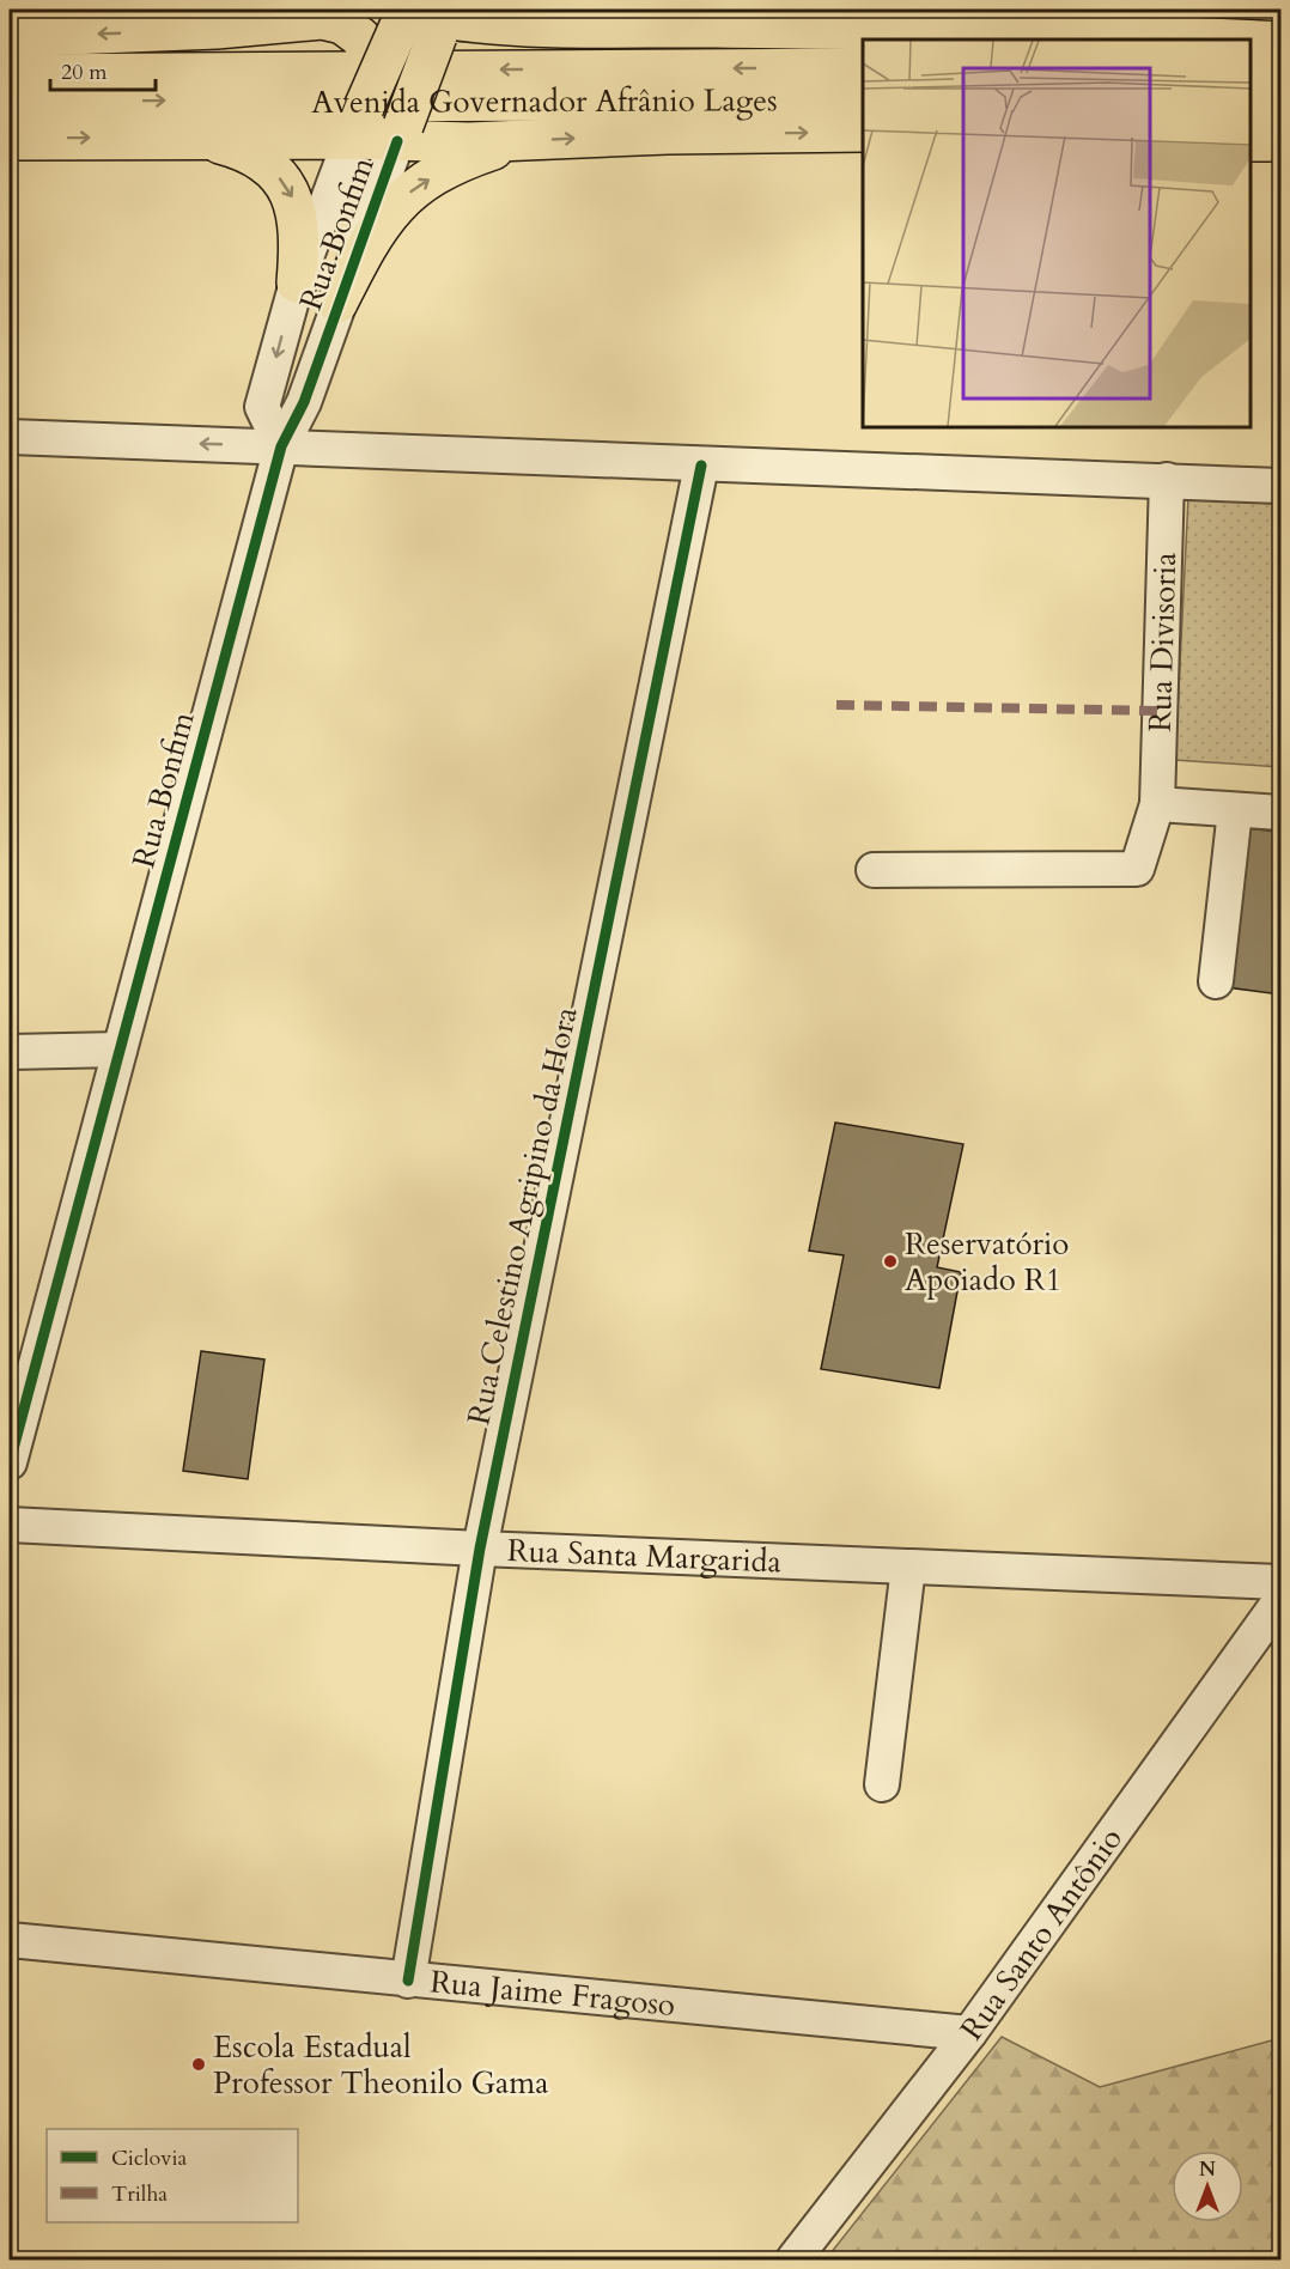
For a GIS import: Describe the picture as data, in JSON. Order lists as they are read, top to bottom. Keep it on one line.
{"streets":{"main road":["Avenida Governador Afrânio Lages"],"street":["Rua Bonfim","Rua Divisoria","Rua Celestino Agripino da Hora","Rua Santa Margarida","Rua Santo Antônio","Rua Jaime Fragoso"]},"crossings":[["Rua Celestino Agripino da Hora","Rua Santa Margarida"],["Rua Celestino Agripino da Hora","Rua Jaime Fragoso"],["Rua Santo Antônio","Rua Jaime Fragoso"]],"places":["Reservatório Apoiado R1","Escola Estadual Professor Theonilo Gama"],"legend":["Ciclovia","Trilha"],"scale_bar":"20 m","north":"top"}
